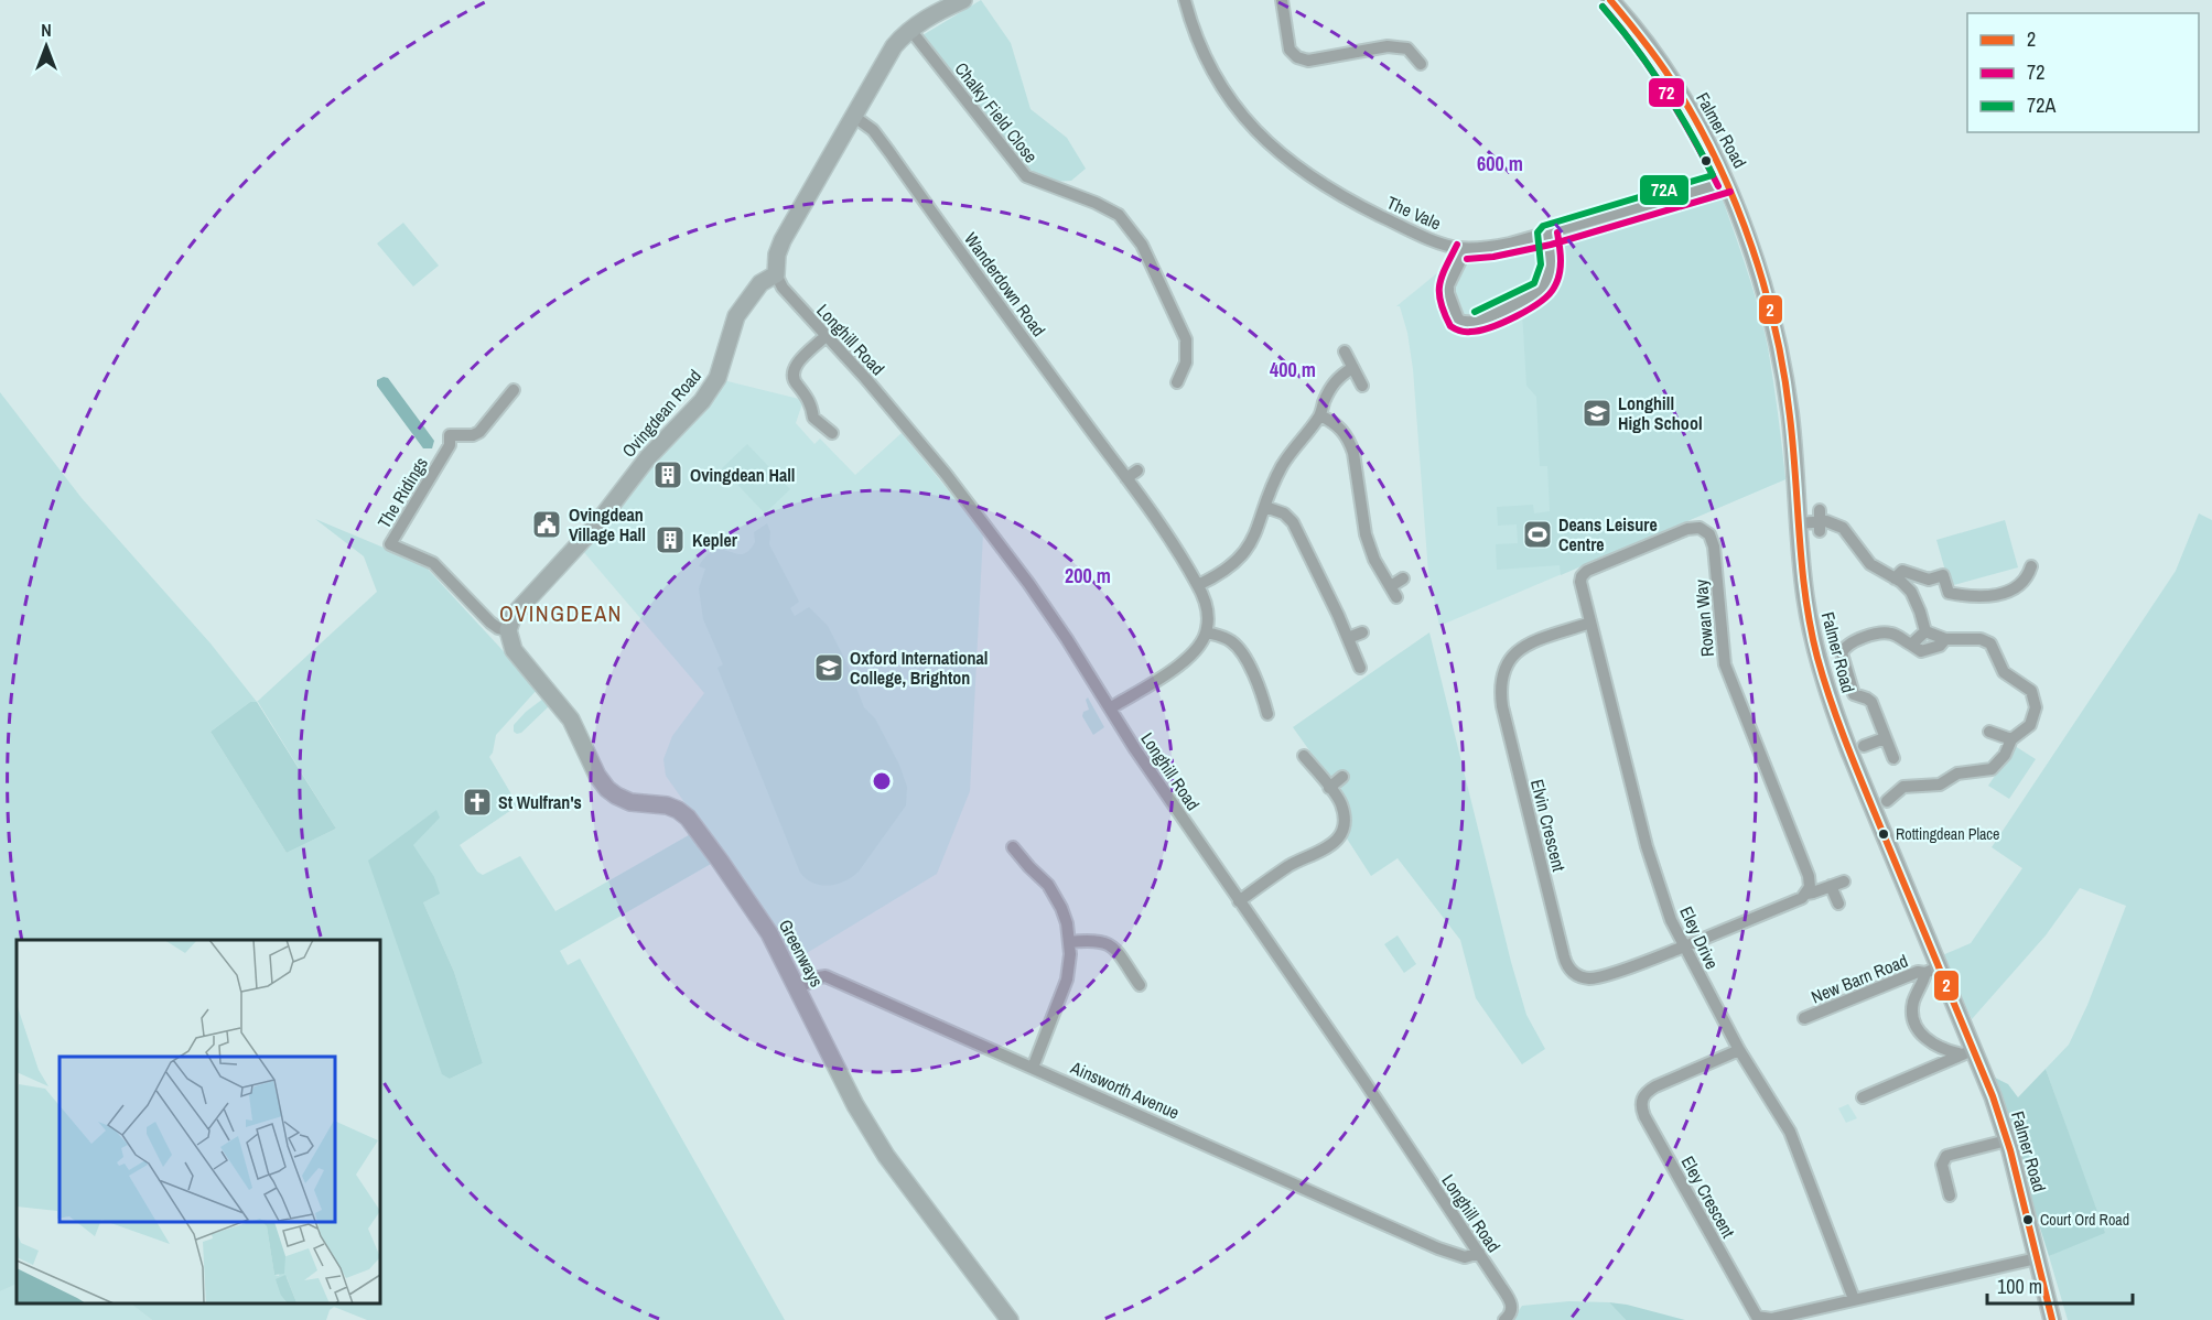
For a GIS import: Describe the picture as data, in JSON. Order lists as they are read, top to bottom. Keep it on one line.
{"streets":{"street":["Chalky Field Close","Falmer Road","The Vale","Wanderdown Road","Longhill Road","Ovingdean Road","The Ridings","Rowan Way","Elvin Crescent","Eley Drive","Greenways","New Barn Road","Ainsworth Avenue","Eley Crescent"]},"crossings":[["Falmer Road","The Vale"],["Falmer Road","New Barn Road"],["Longhill Road","Ovingdean Road"],["Longhill Road","Ainsworth Avenue"],["Ovingdean Road","The Ridings"],["Ovingdean Road","Greenways"],["The Ridings","Greenways"],["Rowan Way","Eley Drive"],["Elvin Crescent","Eley Drive"],["Eley Drive","Eley Crescent"],["Greenways","Ainsworth Avenue"]],"districts":["OVINGDEAN"],"places":{"school or university":["Longhill High School","Oxford International College, Brighton"],"building":["Ovingdean Hall","Kepler"],"public building":["Ovingdean Village Hall"],"sports":["Deans Leisure Centre"],"church":["St Wulfran's"],"other":["Rottingdean Place","Court Ord Road"]},"lines":["transit line 2","transit line 72","transit line 72A"],"legend":["2","72","72A"],"scale_bar":"100 m","north":"top","rings":["600 m","400 m","200 m"]}
